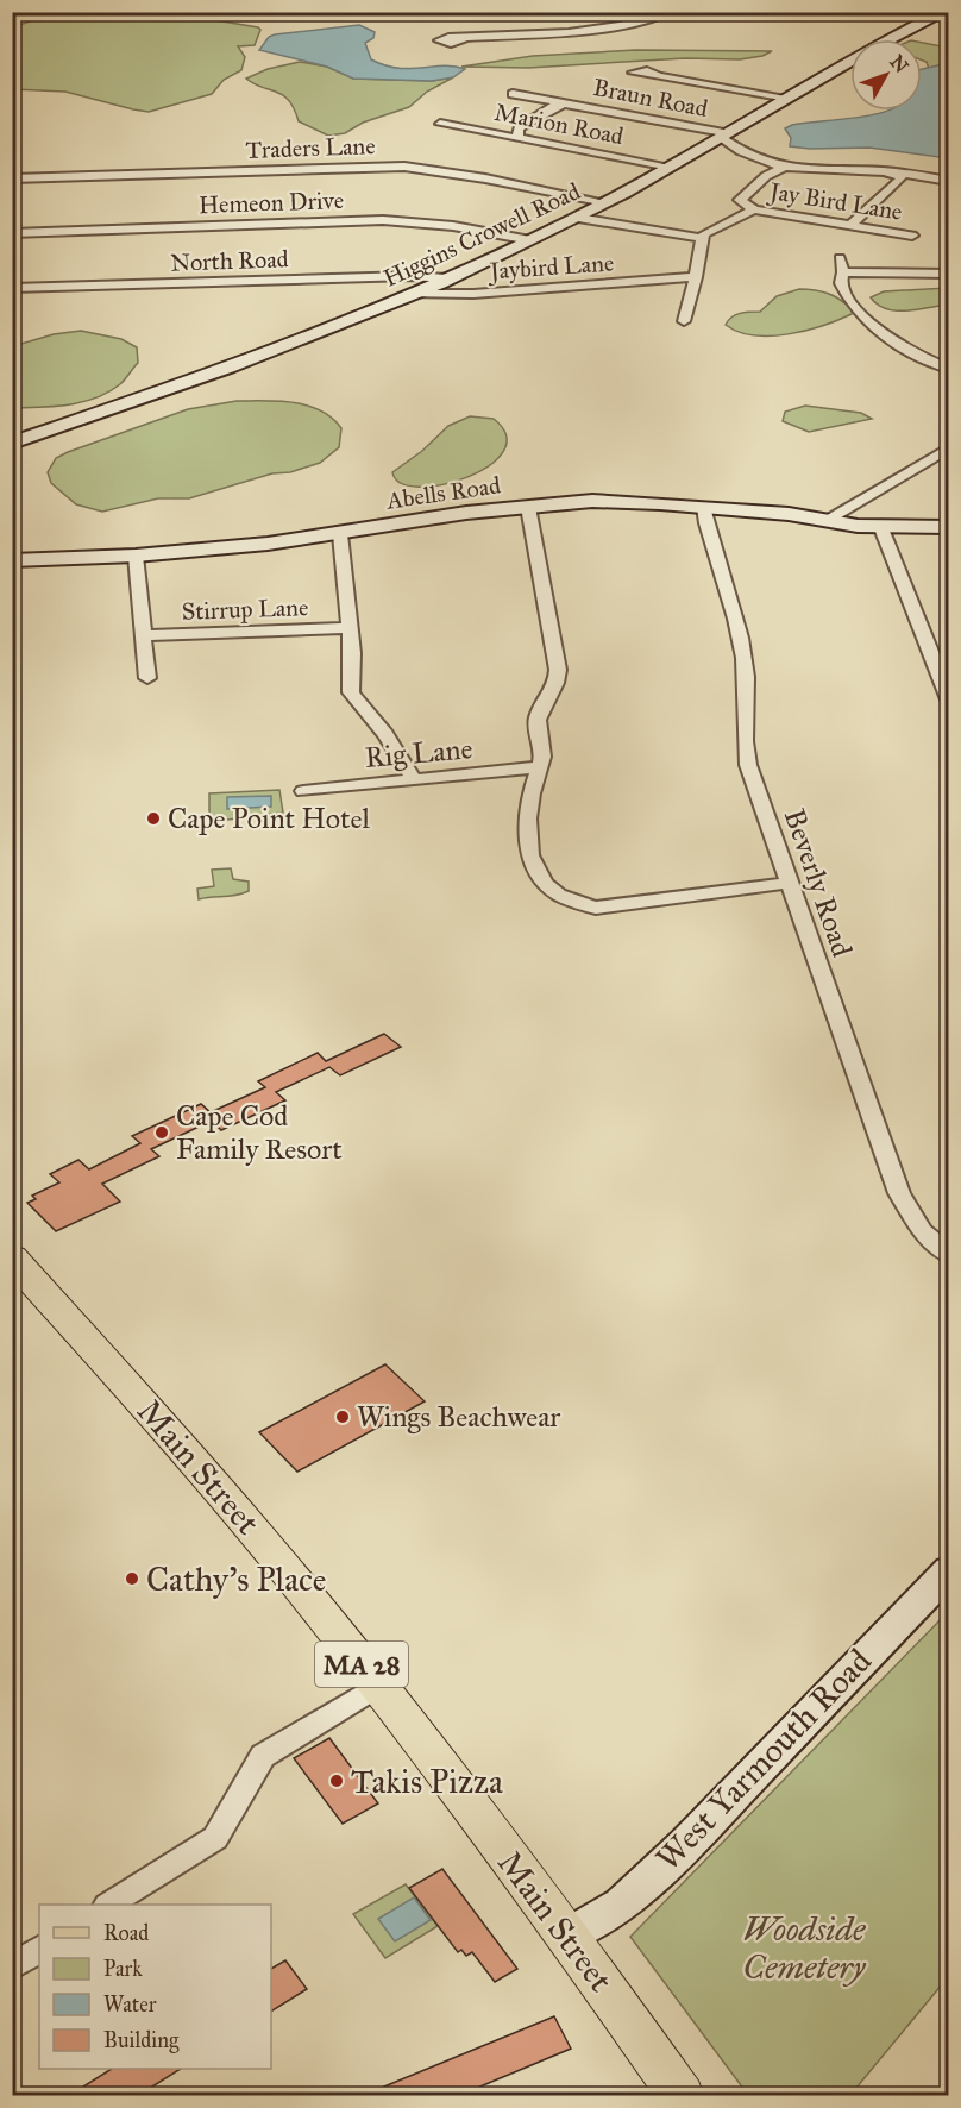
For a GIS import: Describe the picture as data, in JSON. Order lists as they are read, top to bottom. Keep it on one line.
{"streets":{"main road":["Higgins Crowell Road","Abells Road","Main Street","MA 28","West Yarmouth Road"],"street":["Braun Road","Marion Road","Traders Lane","Jay Bird Lane","Hemeon Drive","North Road","Jaybird Lane","Stirrup Lane","Rig Lane","Beverly Road"]},"crossings":[["Braun Road","Marion Road"],["Braun Road","Higgins Crowell Road"],["Marion Road","Higgins Crowell Road"],["Traders Lane","Higgins Crowell Road"],["Hemeon Drive","Higgins Crowell Road"],["Higgins Crowell Road","North Road"],["Higgins Crowell Road","Jaybird Lane"],["Abells Road","Beverly Road"],["Main Street","West Yarmouth Road"]],"parks":["Woodside Cemetery"],"places":["Cape Point Hotel","Cape Cod Family Resort","Wings Beachwear","Cathy's Place","Takis Pizza"],"legend":["Road","Park","Water","Building"],"north":"top right"}
